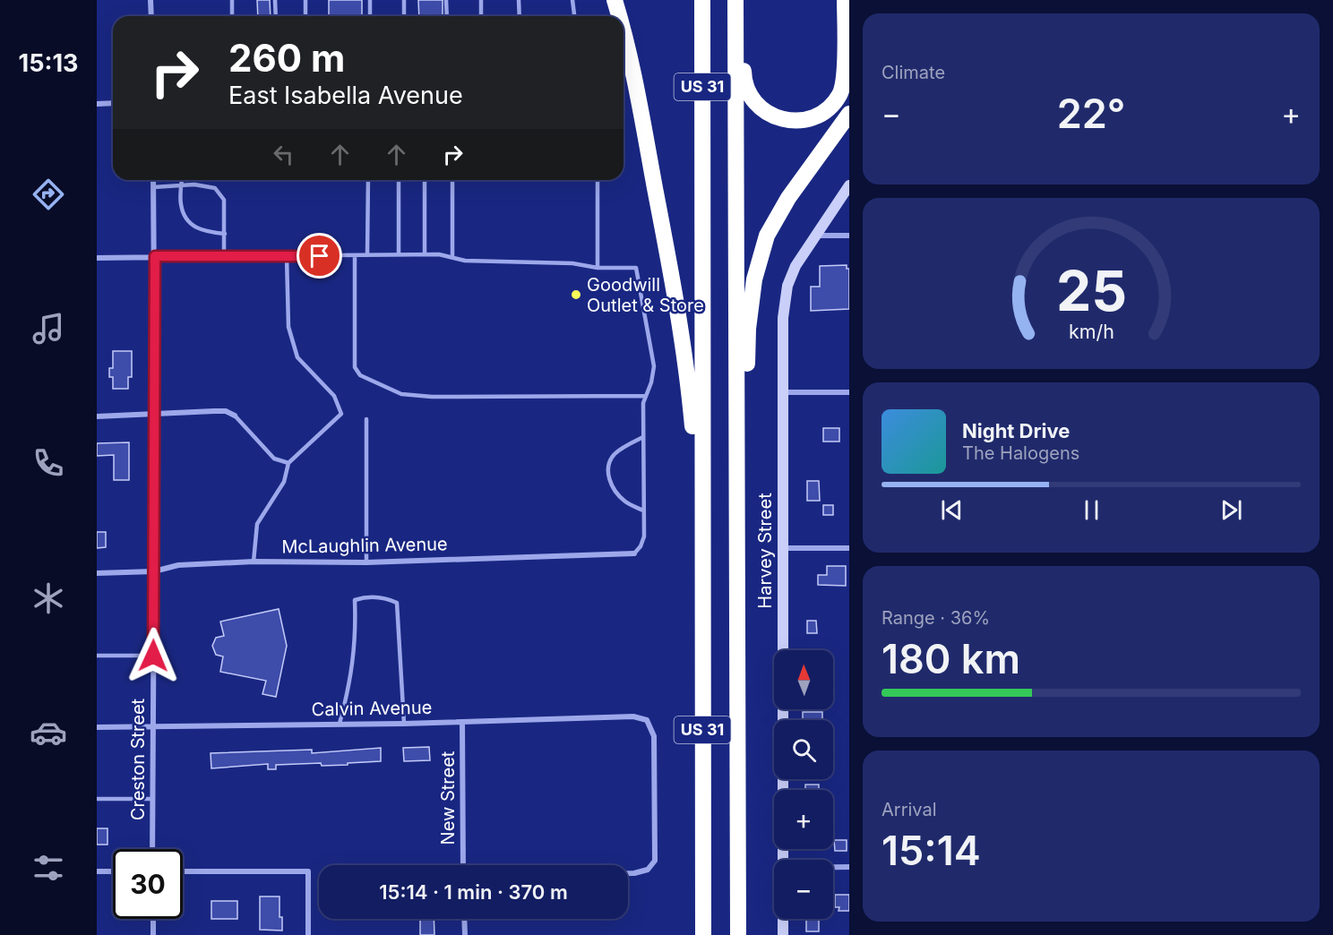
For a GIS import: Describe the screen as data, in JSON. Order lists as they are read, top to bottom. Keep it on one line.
{"streets":{"highway":["US 31"],"street":["McLaughlin Avenue","Harvey Street","Calvin Avenue","Creston Street","New Street"]},"crossings":[["McLaughlin Avenue","Creston Street"],["Calvin Avenue","Creston Street"],["Calvin Avenue","New Street"]],"places":["Goodwill Outlet & Store"],"north":"top","page":{"tabs":"15:13","tile":["Climate",["Range · 36%","180 km"],["Arrival","15:14"]],"turn":["260 m","East Isabella Avenue"],"heat":["−","22°","+"],"song":["Night Drive","The Halogens"],"map_buttons":["+","−"],"limit":"30","trip":"15:14 · 1 min · 370 m","gauge":["25","km/h"]}}
